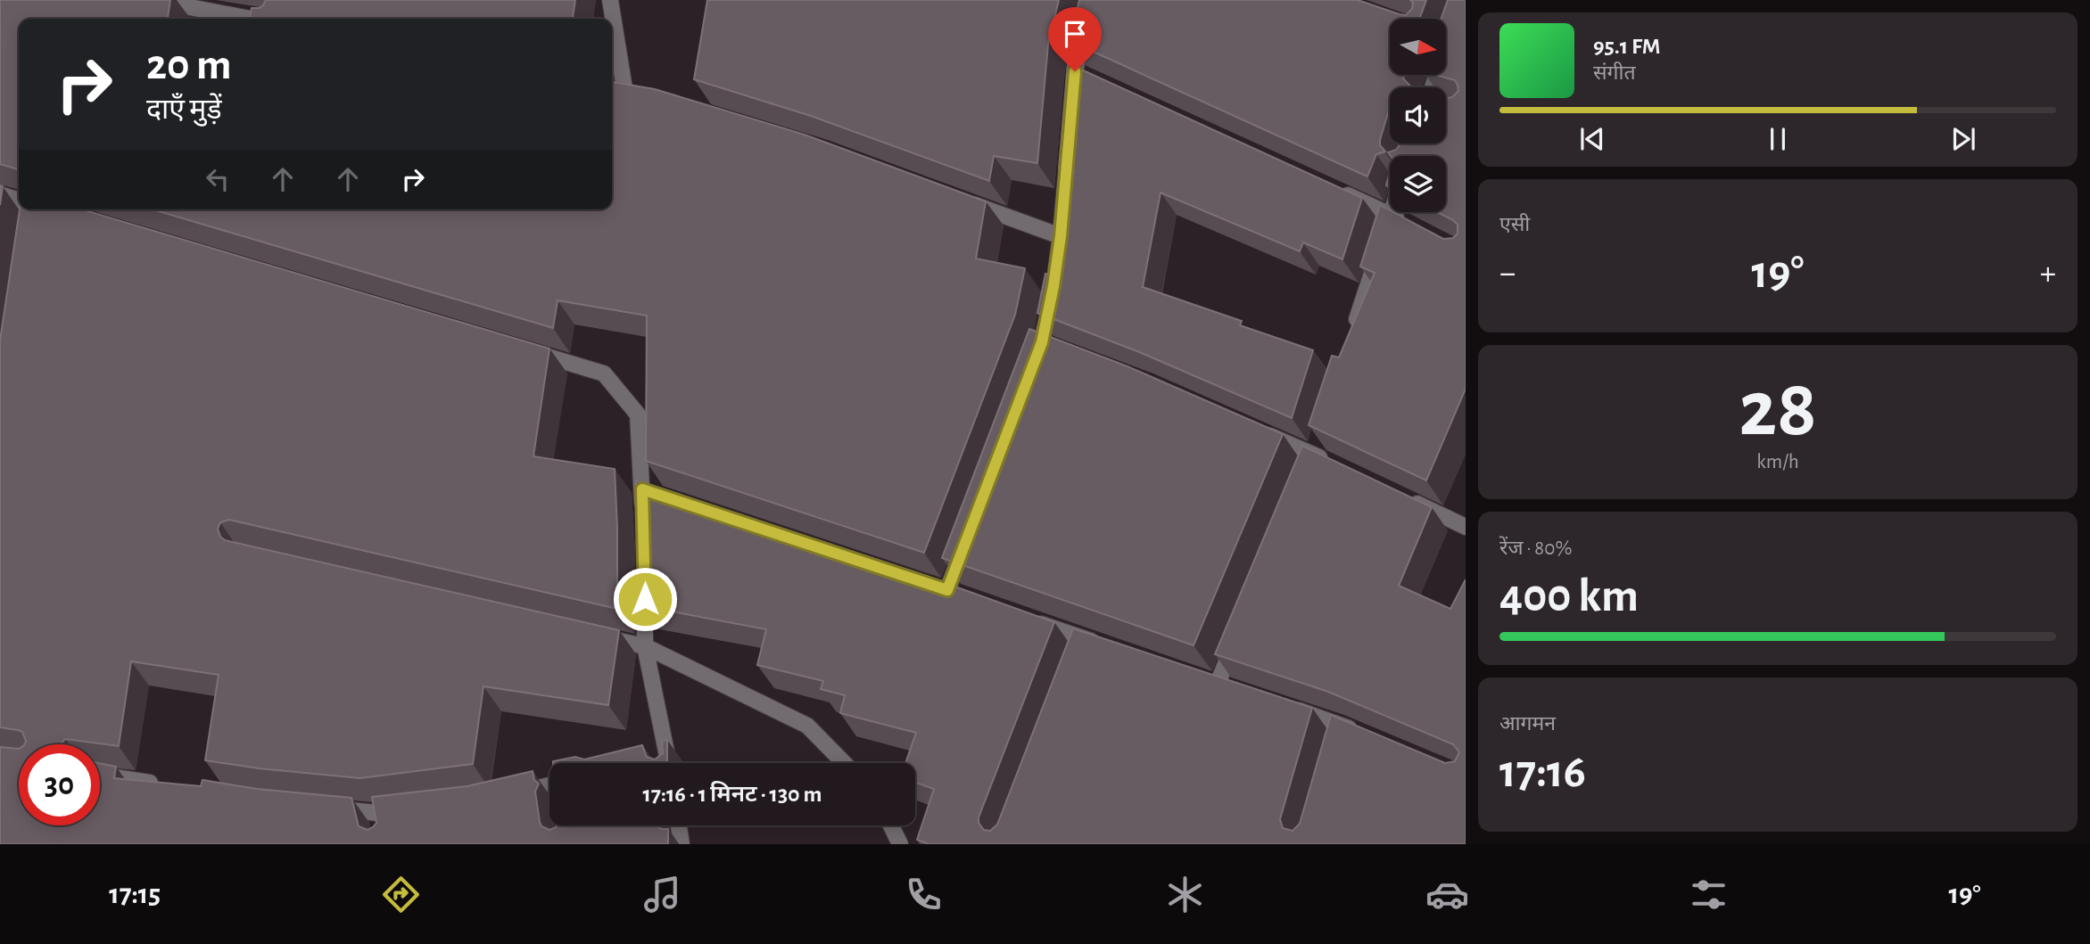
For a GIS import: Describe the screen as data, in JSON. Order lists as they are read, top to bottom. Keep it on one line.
{"north":"right","page":{"turn":["20 m","दाएँ मुड़ें"],"song":["95.1 FM","संगीत"],"tile":["एसी",["28","km/h"],["रेंज · 80%","400 km"],["आगमन","17:16"]],"heat":["−","19°","+"],"limit":"30","trip":"17:16 · 1 मिनट · 130 m","tabs":["17:15","19°"]}}
